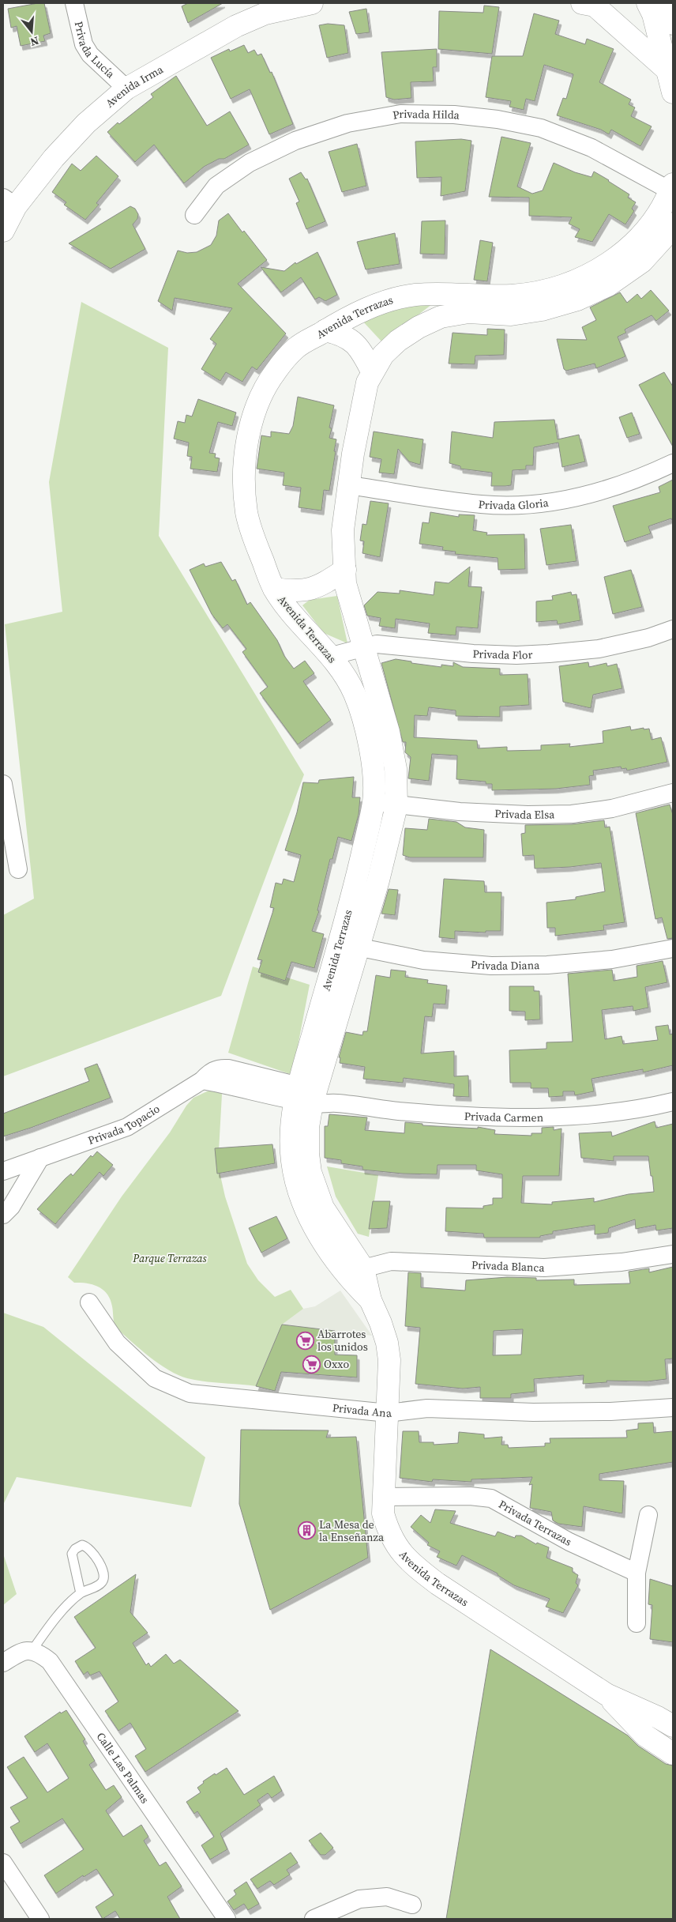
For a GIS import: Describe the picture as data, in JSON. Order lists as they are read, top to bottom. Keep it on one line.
{"streets":{"street":["Privada Lucía","Avenida Irma","Privada Hilda","Avenida Terrazas","Privada Gloria","Privada Flor","Privada Elsa","Privada Diana","Privada Carmen","Privada Topacio","Privada Blanca","Privada Ana","Privada Terrazas","Calle Las Palmas"]},"crossings":[["Privada Lucía","Avenida Irma"],["Privada Hilda","Avenida Terrazas"],["Avenida Terrazas","Privada Gloria"],["Avenida Terrazas","Privada Flor"],["Avenida Terrazas","Privada Elsa"],["Avenida Terrazas","Privada Diana"],["Avenida Terrazas","Privada Carmen"],["Avenida Terrazas","Privada Topacio"],["Avenida Terrazas","Privada Blanca"],["Avenida Terrazas","Privada Ana"],["Avenida Terrazas","Privada Terrazas"],["Privada Carmen","Privada Topacio"]],"parks":["Parque Terrazas"],"places":{"supermarket":["Abarrotes los unidos","Oxxo"],"building":["La Mesa de la Enseñanza"]},"north":"bottom"}
